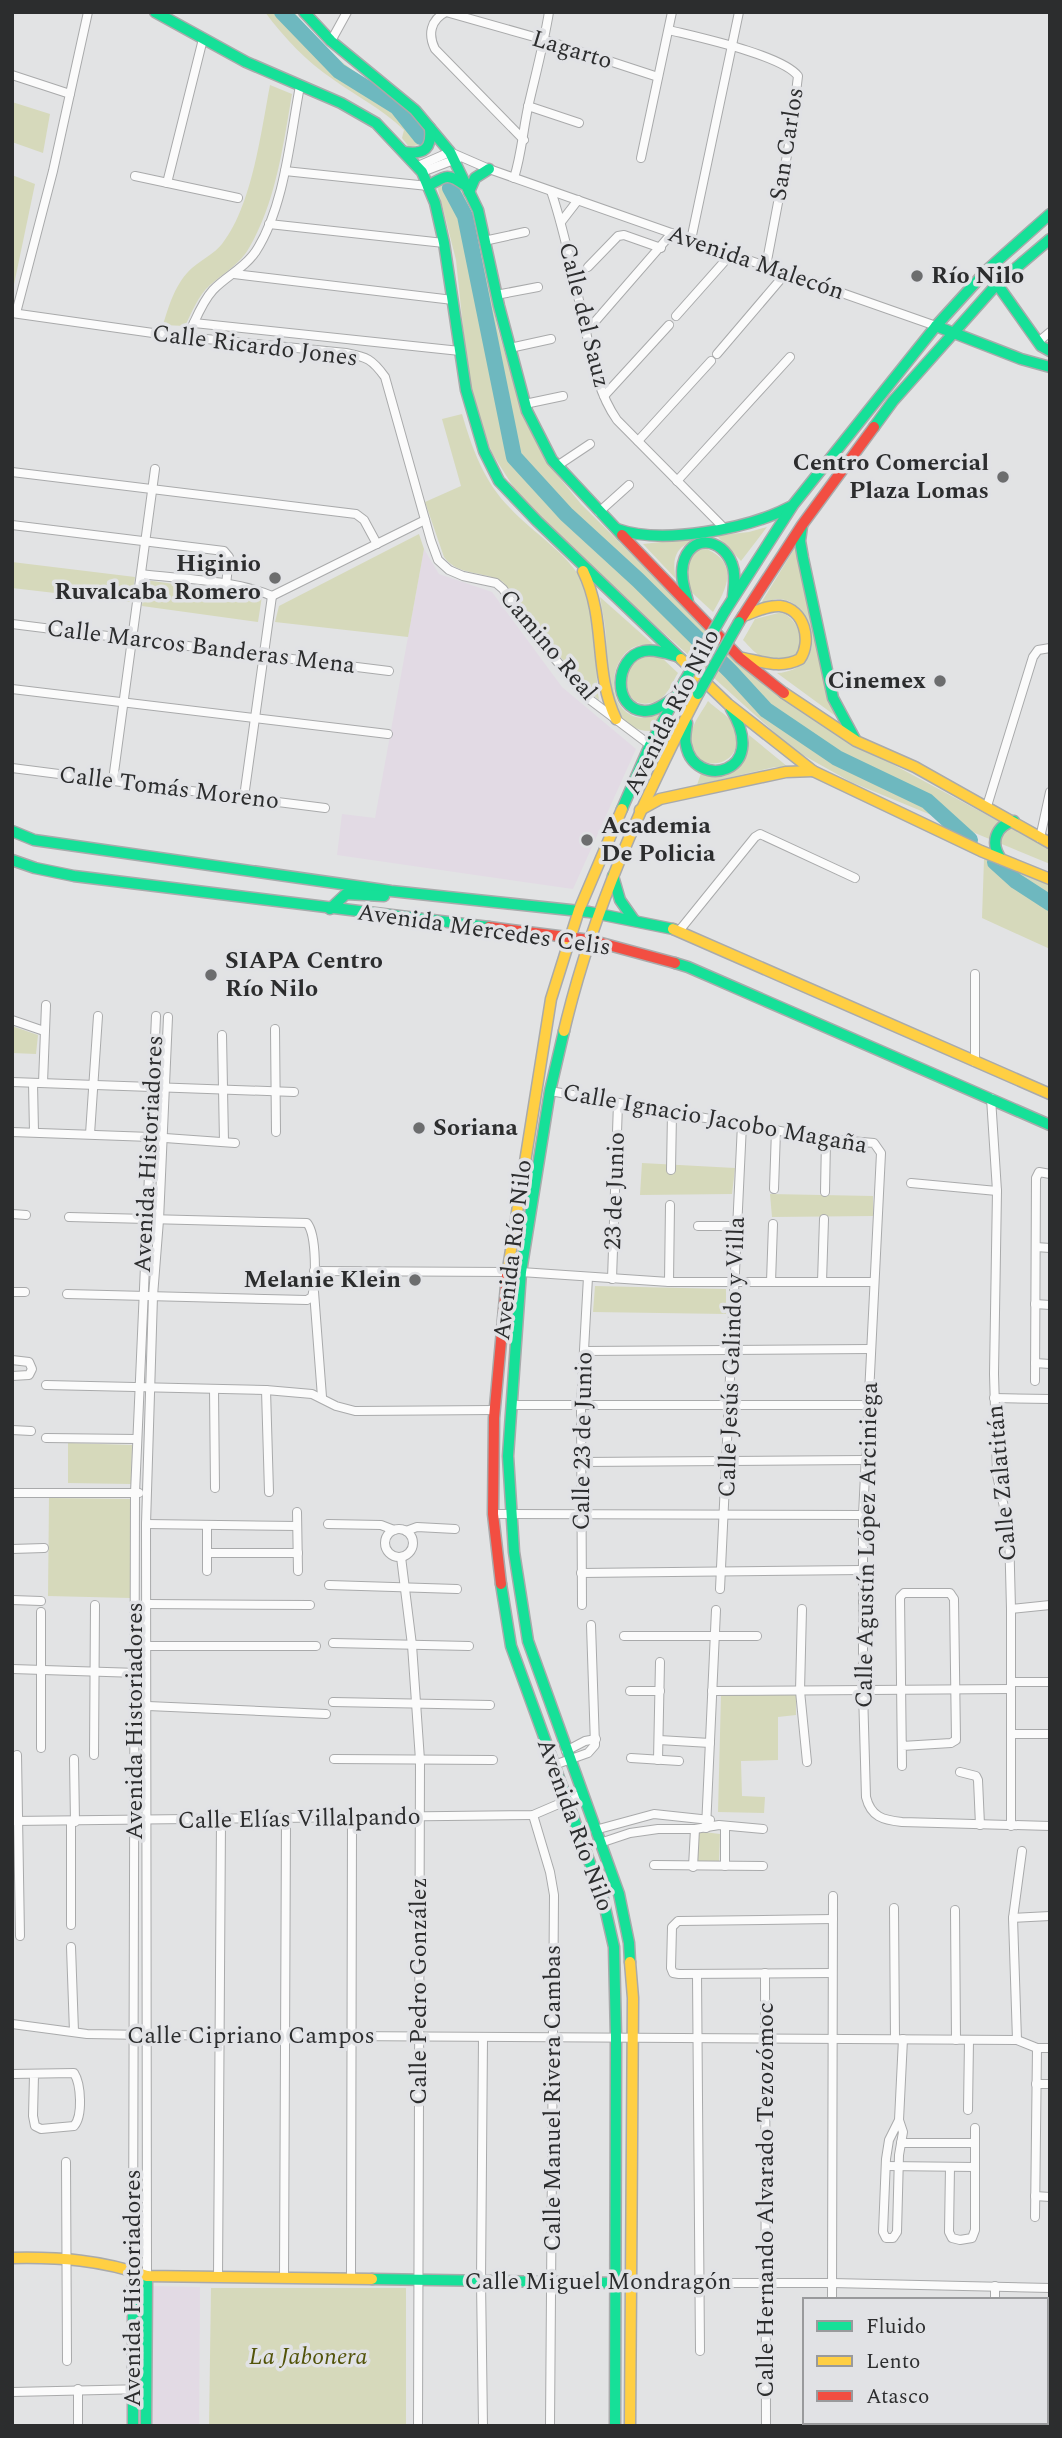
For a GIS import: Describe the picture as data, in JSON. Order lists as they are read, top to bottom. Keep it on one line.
{"streets":{"main road":["Avenida Malecón","Avenida Río Nilo","Avenida Mercedes Celis","Avenida Historiadores","Calle Miguel Mondragón"],"street":["Lagarto","San Carlos","Calle del Sauz","Calle Ricardo Jones","Camino Real","Calle Marcos Banderas Mena","Calle Tomás Moreno","Calle Ignacio Jacobo Magaña","23 de Junio","Calle Jesús Galindo y Villa","Calle 23 de Junio","Calle Zalatitán","Calle Agustín López Arciniega","Calle Elías Villalpando","Calle Pedro González","Calle Cipriano Campos","Calle Manuel Rivera Cambas","Calle Hernando Alvarado Tezozómoc"]},"crossings":[["San Carlos","Avenida Malecón"],["Avenida Malecón","Calle del Sauz"],["Avenida Malecón","Avenida Río Nilo"],["Calle Ricardo Jones","Camino Real"],["Camino Real","Avenida Río Nilo"],["Avenida Río Nilo","Avenida Mercedes Celis"],["Avenida Río Nilo","Calle Ignacio Jacobo Magaña"],["Avenida Río Nilo","Calle Elías Villalpando"],["Avenida Río Nilo","Calle Cipriano Campos"],["Avenida Río Nilo","Calle Miguel Mondragón"],["Avenida Mercedes Celis","Calle Zalatitán"],["Calle Ignacio Jacobo Magaña","23 de Junio"],["Calle Ignacio Jacobo Magaña","Calle Jesús Galindo y Villa"],["Calle Ignacio Jacobo Magaña","Calle Agustín López Arciniega"],["Avenida Historiadores","Calle Elías Villalpando"],["Avenida Historiadores","Calle Cipriano Campos"],["Avenida Historiadores","Calle Miguel Mondragón"],["Calle Elías Villalpando","Calle Pedro González"],["Calle Elías Villalpando","Calle Manuel Rivera Cambas"],["Calle Pedro González","Calle Cipriano Campos"],["Calle Pedro González","Calle Miguel Mondragón"],["Calle Cipriano Campos","Calle Manuel Rivera Cambas"],["Calle Cipriano Campos","Calle Hernando Alvarado Tezozómoc"],["Calle Manuel Rivera Cambas","Calle Miguel Mondragón"],["Calle Hernando Alvarado Tezozómoc","Calle Miguel Mondragón"]],"parks":["La Jabonera"],"places":["Río Nilo","Centro Comercial Plaza Lomas","Higinio Ruvalcaba Romero","Cinemex","Academia De Policia","SIAPA Centro Río Nilo","Soriana","Melanie Klein"],"legend":["Fluido","Lento","Atasco"]}
